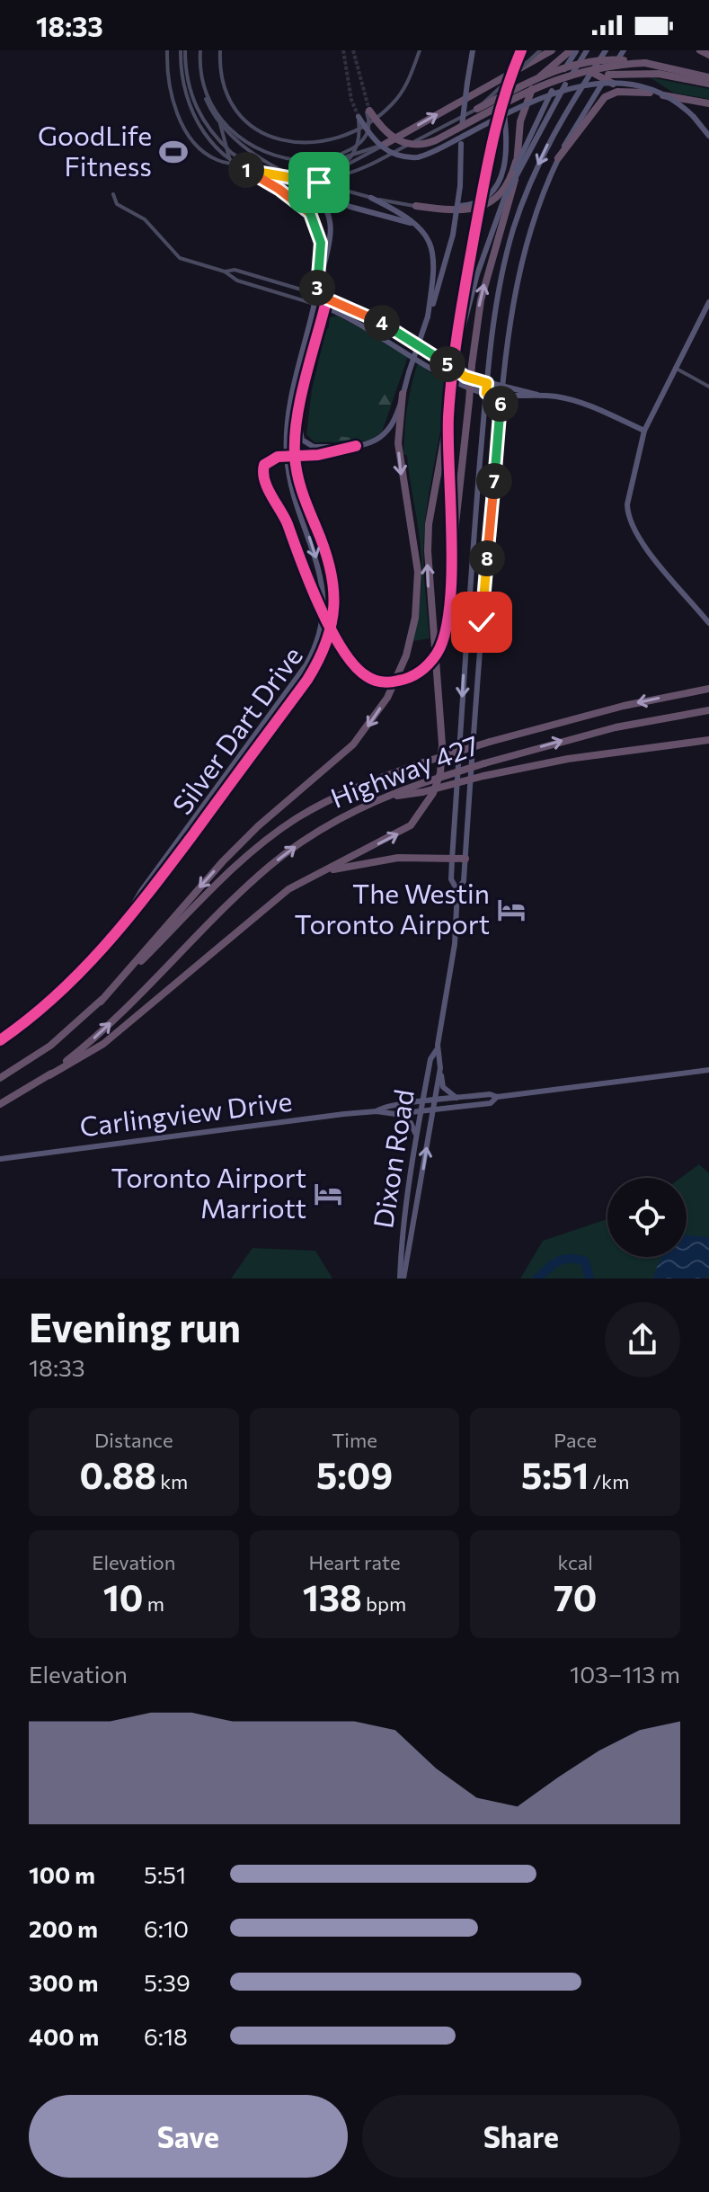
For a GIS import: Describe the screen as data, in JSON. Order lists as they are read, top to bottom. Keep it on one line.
{"streets":{"highway":["Highway 427"],"street":["Silver Dart Drive","Carlingview Drive","Dixon Road"]},"crossings":[["Carlingview Drive","Dixon Road"]],"places":{"sports":["GoodLife Fitness"],"hotel":["The Westin Toronto Airport","Toronto Airport Marriott"]},"page":{"status":"18:33","pins":["1","3","4","5","6","7","8"],"heading":["Evening run","18:33"],"stats":[["Distance","0.88 km"],["Time","5:09"],["Pace","5:51 /km"],["Elevation","10 m"],["Heart rate","138 bpm"],["kcal","70"]],"chart":["Elevation","103–113 m"],"list":[{"name":"100 m","note":"5:51"},{"name":"200 m","note":"6:10"},{"name":"300 m","note":"5:39"},{"name":"400 m","note":"6:18"}],"buttons":["Save","Share"]}}
